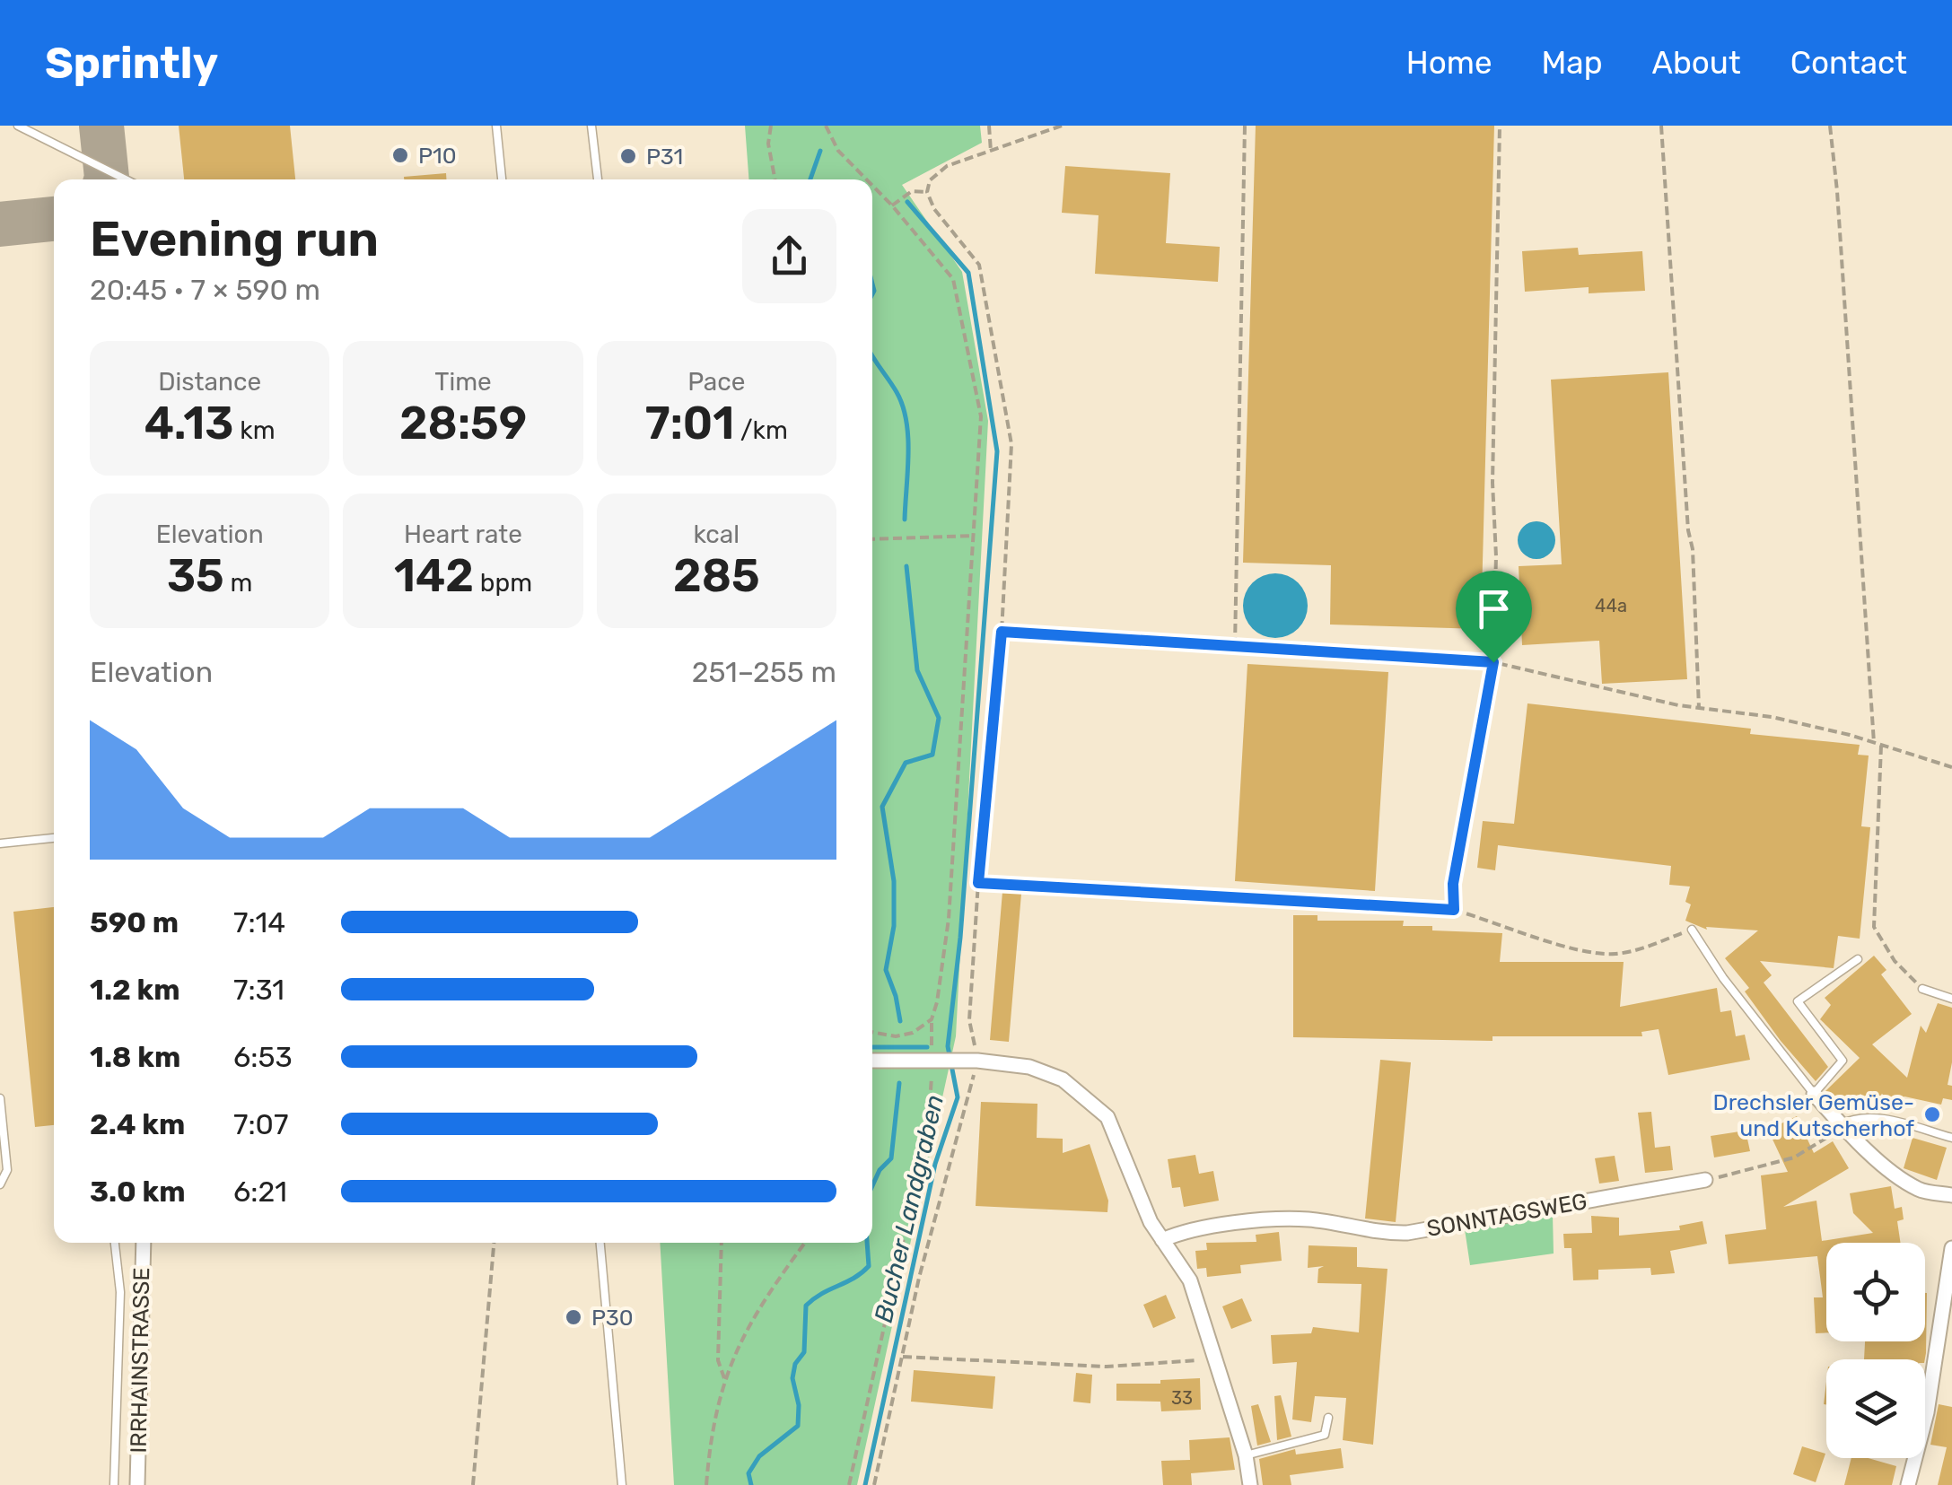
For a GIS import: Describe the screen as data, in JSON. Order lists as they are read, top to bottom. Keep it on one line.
{"streets":{"street":["SONNTAGSWEG","IRRHAINSTRASSE"]},"water":["Bucher Landgraben"],"places":["P10","P31","Drechsler Gemüse- und Kutscherhof","P30"],"house_numbers":["44a","33"],"page":{"header":"Sprintly","nav":["Home","Map","About","Contact"],"heading":["Evening run","20:45 · 7 × 590 m"],"stats":[["Distance","4.13 km"],["Time","28:59"],["Pace","7:01 /km"],["Elevation","35 m"],["Heart rate","142 bpm"],["kcal","285"]],"chart":["Elevation","251–255 m"],"list":[{"name":"590 m","note":"7:14"},{"name":"1.2 km","note":"7:31"},{"name":"1.8 km","note":"6:53"},{"name":"2.4 km","note":"7:07"},{"name":"3.0 km","note":"6:21"}]}}
